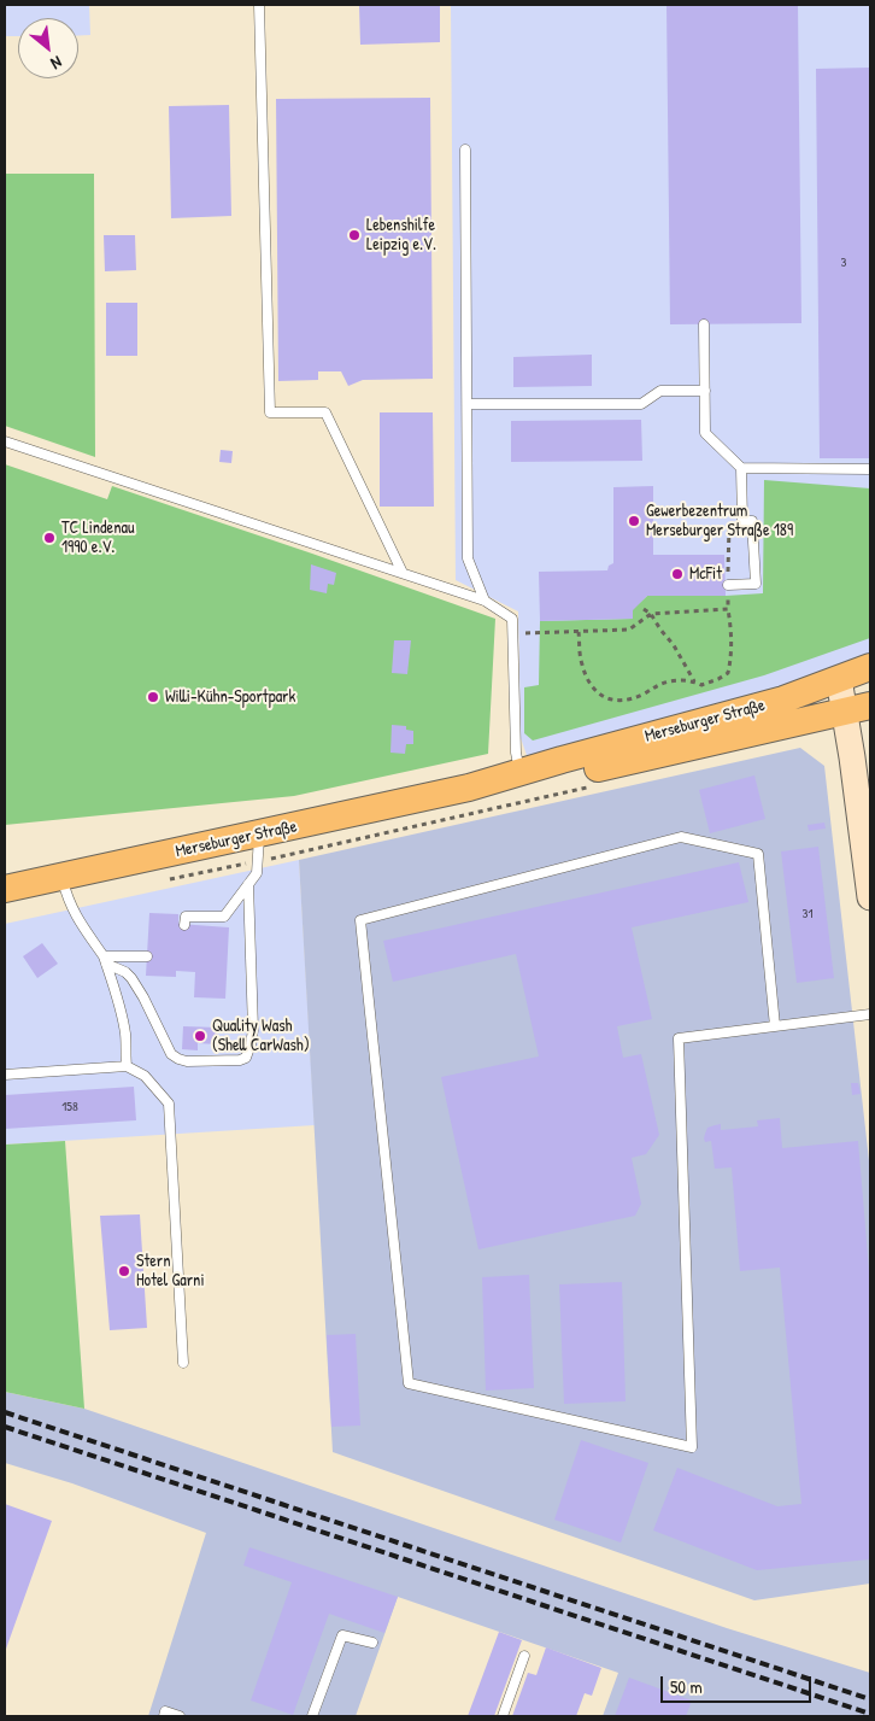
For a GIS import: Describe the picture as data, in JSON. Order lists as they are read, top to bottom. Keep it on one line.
{"streets":{"main road":["Merseburger Straße"]},"places":["Lebenshilfe Leipzig e.V.","Gewerbezentrum Merseburger Straße 189","TC Lindenau 1990 e.V.","McFit","Willi-Kühn-Sportpark","Quality Wash (Shell CarWash)","Stern Hotel Garni"],"house_numbers":["3","31","158"],"scale_bar":"50 m","north":"bottom right"}
